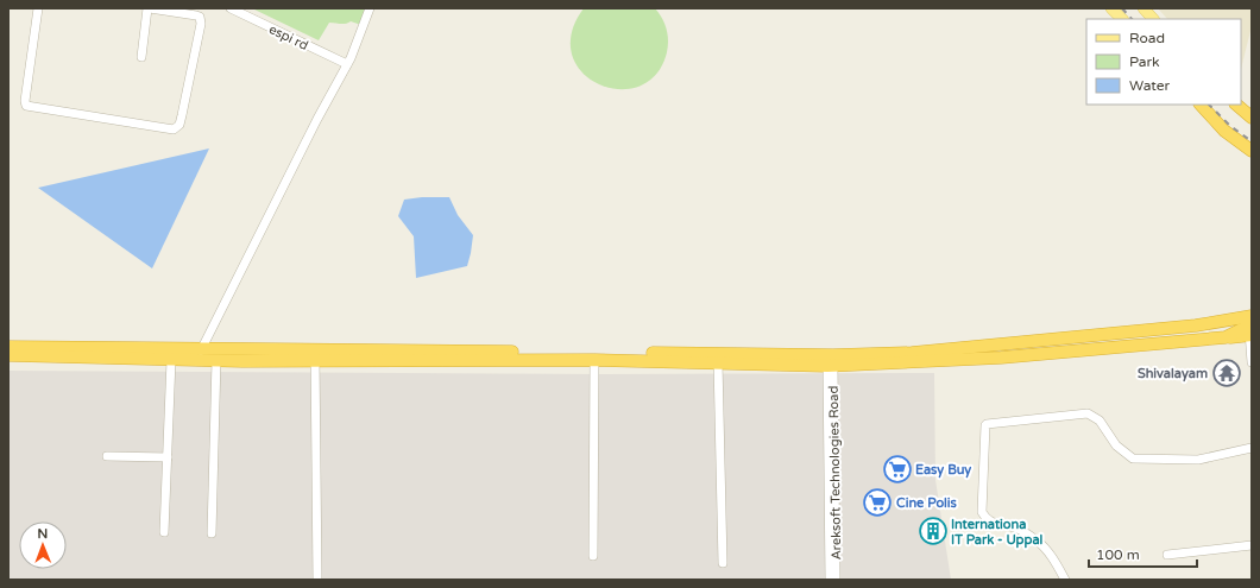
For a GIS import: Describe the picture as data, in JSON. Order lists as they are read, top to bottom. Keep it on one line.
{"streets":{"street":["espi rd","Areksoft Technologies Road"]},"places":{"temple":["Shivalayam"],"supermarket":["Easy Buy","Cine Polis"],"building":["Internationa IT Park - Uppal"]},"legend":["Road","Park","Water"],"scale_bar":"100 m","north":"top"}
